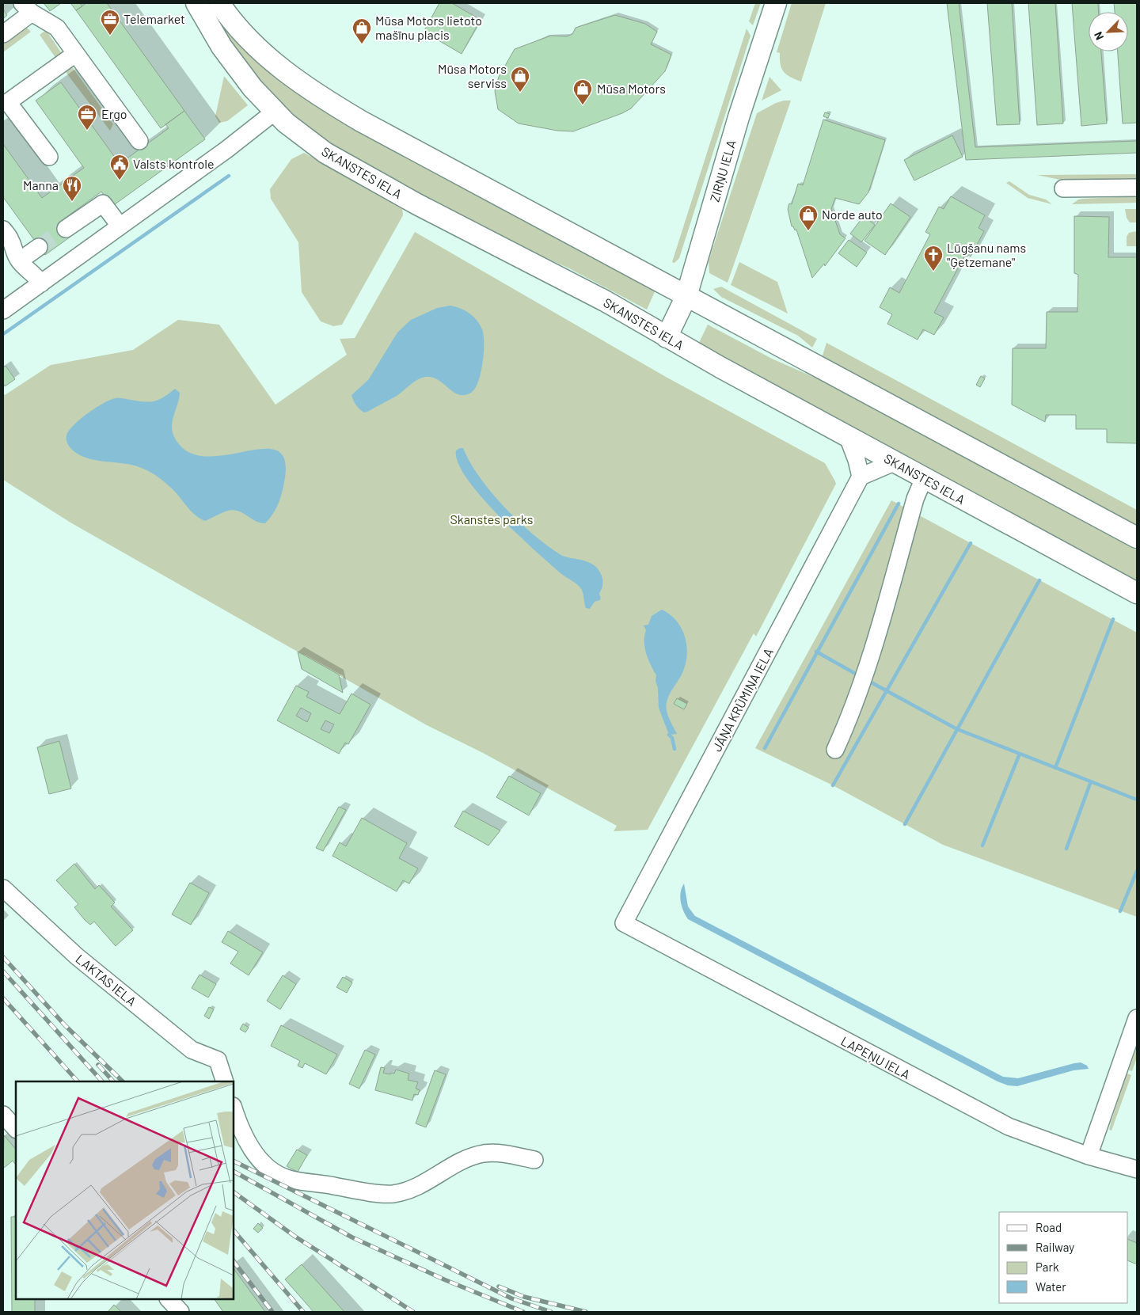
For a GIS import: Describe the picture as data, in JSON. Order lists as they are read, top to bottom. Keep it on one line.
{"streets":{"main road":["ZIRŅU IELA","SKANSTES IELA"],"street":["JĀŅA KRŪMIŅA IELA","LAKTAS IELA","LAPEŅU IELA"]},"crossings":[["ZIRŅU IELA","SKANSTES IELA"],["JĀŅA KRŪMIŅA IELA","LAPEŅU IELA"]],"parks":["Skanstes parks"],"places":{"office":["Telemarket","Ergo"],"shop":["Mūsa Motors lietoto mašīnu placis","Mūsa Motors serviss","Mūsa Motors","Norde auto"],"public building":["Valsts kontrole"],"restaurant":["Manna"],"church":["Lūgšanu nams \"Ģetzemane\""]},"legend":["Road","Railway","Park","Water"],"north":"bottom left"}
